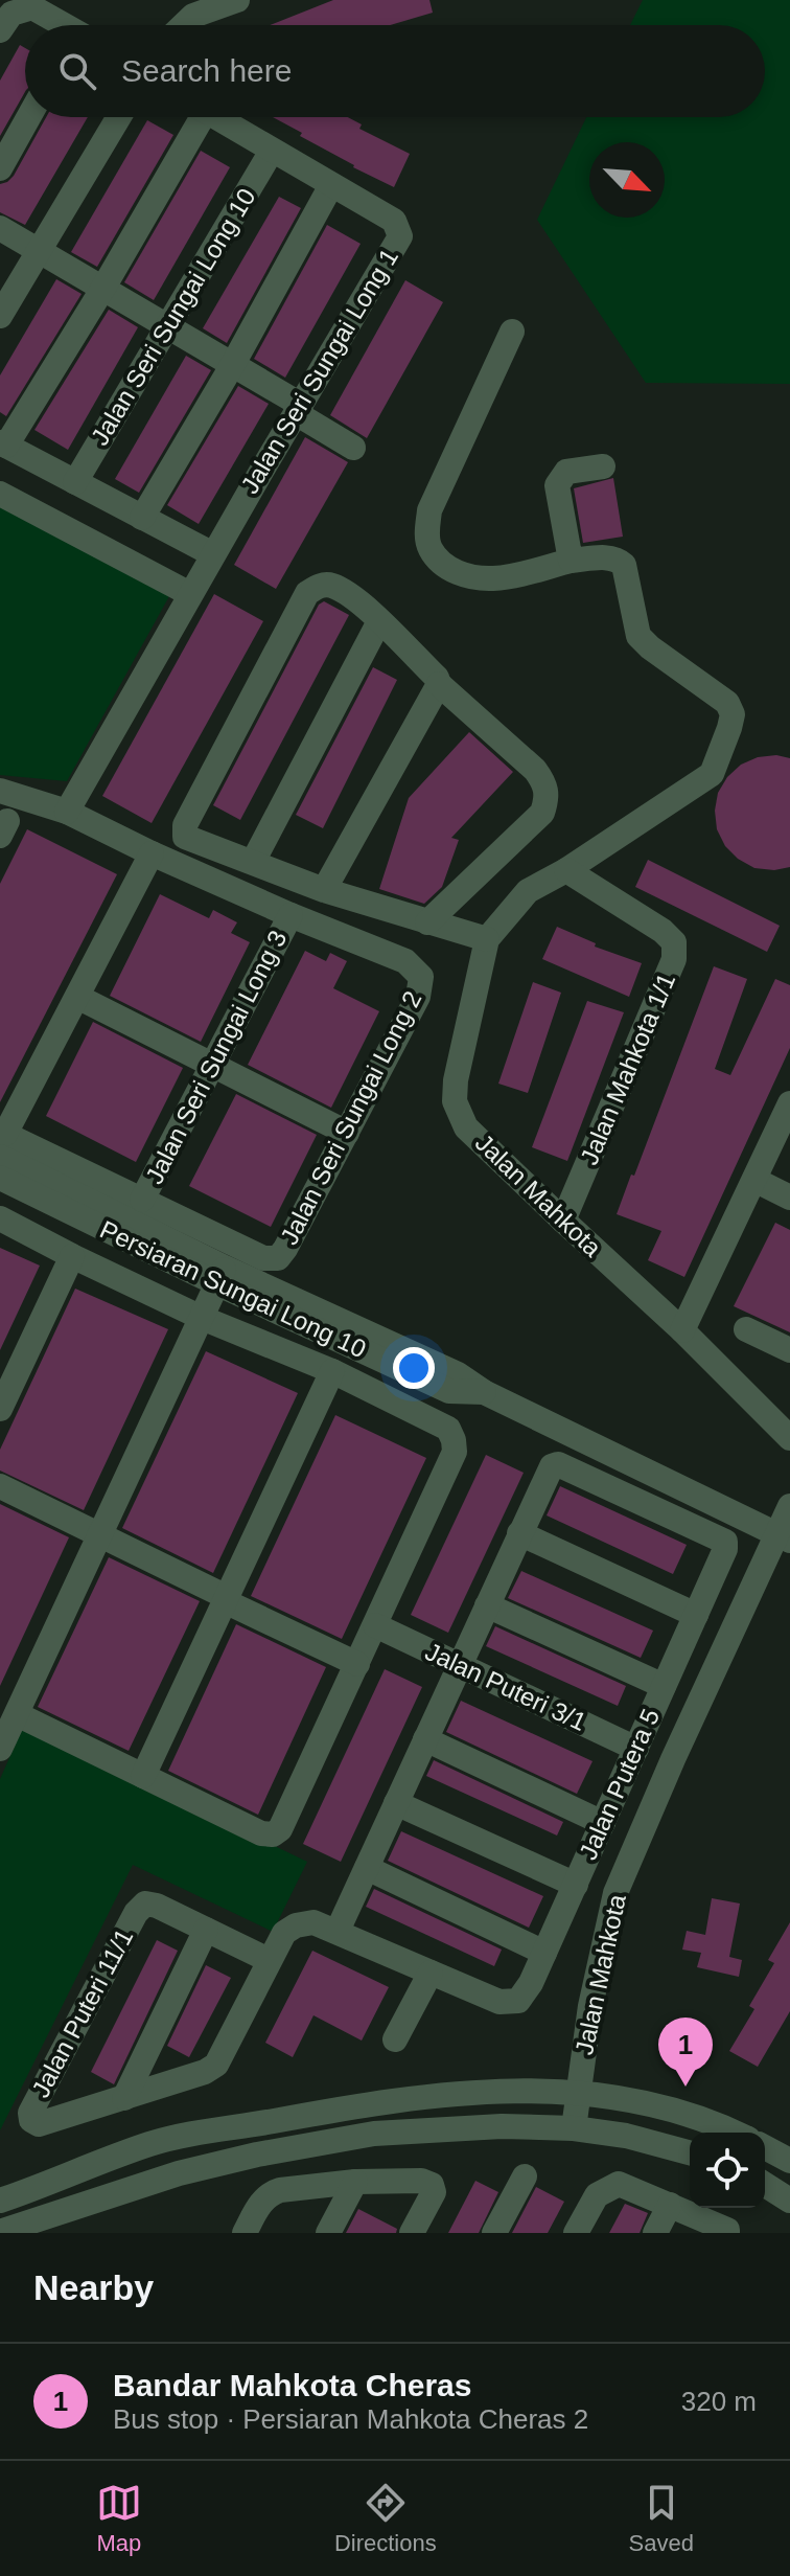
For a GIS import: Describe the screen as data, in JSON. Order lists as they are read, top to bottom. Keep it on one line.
{"streets":{"street":["Jalan Seri Sungai Long 10","Jalan Seri Sungai Long 1","Jalan Seri Sungai Long 3","Jalan Mahkota 1/1","Jalan Seri Sungai Long 2","Jalan Mahkota","Persiaran Sungai Long 10","Jalan Puteri 3/1","Jalan Putera 5","Jalan Puteri 11/1"]},"crossings":[["Jalan Seri Sungai Long 10","Jalan Seri Sungai Long 1"],["Jalan Seri Sungai Long 3","Jalan Seri Sungai Long 2"],["Jalan Mahkota 1/1","Jalan Mahkota"],["Jalan Mahkota","Persiaran Sungai Long 10"],["Jalan Mahkota","Jalan Puteri 3/1"],["Jalan Puteri 3/1","Jalan Putera 5"]],"north":"bottom right","page":{"search":"Search here","pins":"1","heading":"Nearby","list":[{"mark":"1","name":"Bandar Mahkota Cheras","note":"Bus stop · Persiaran Mahkota Cheras 2","value":"320 m"}],"nav":["Map","Directions","Saved"]}}
